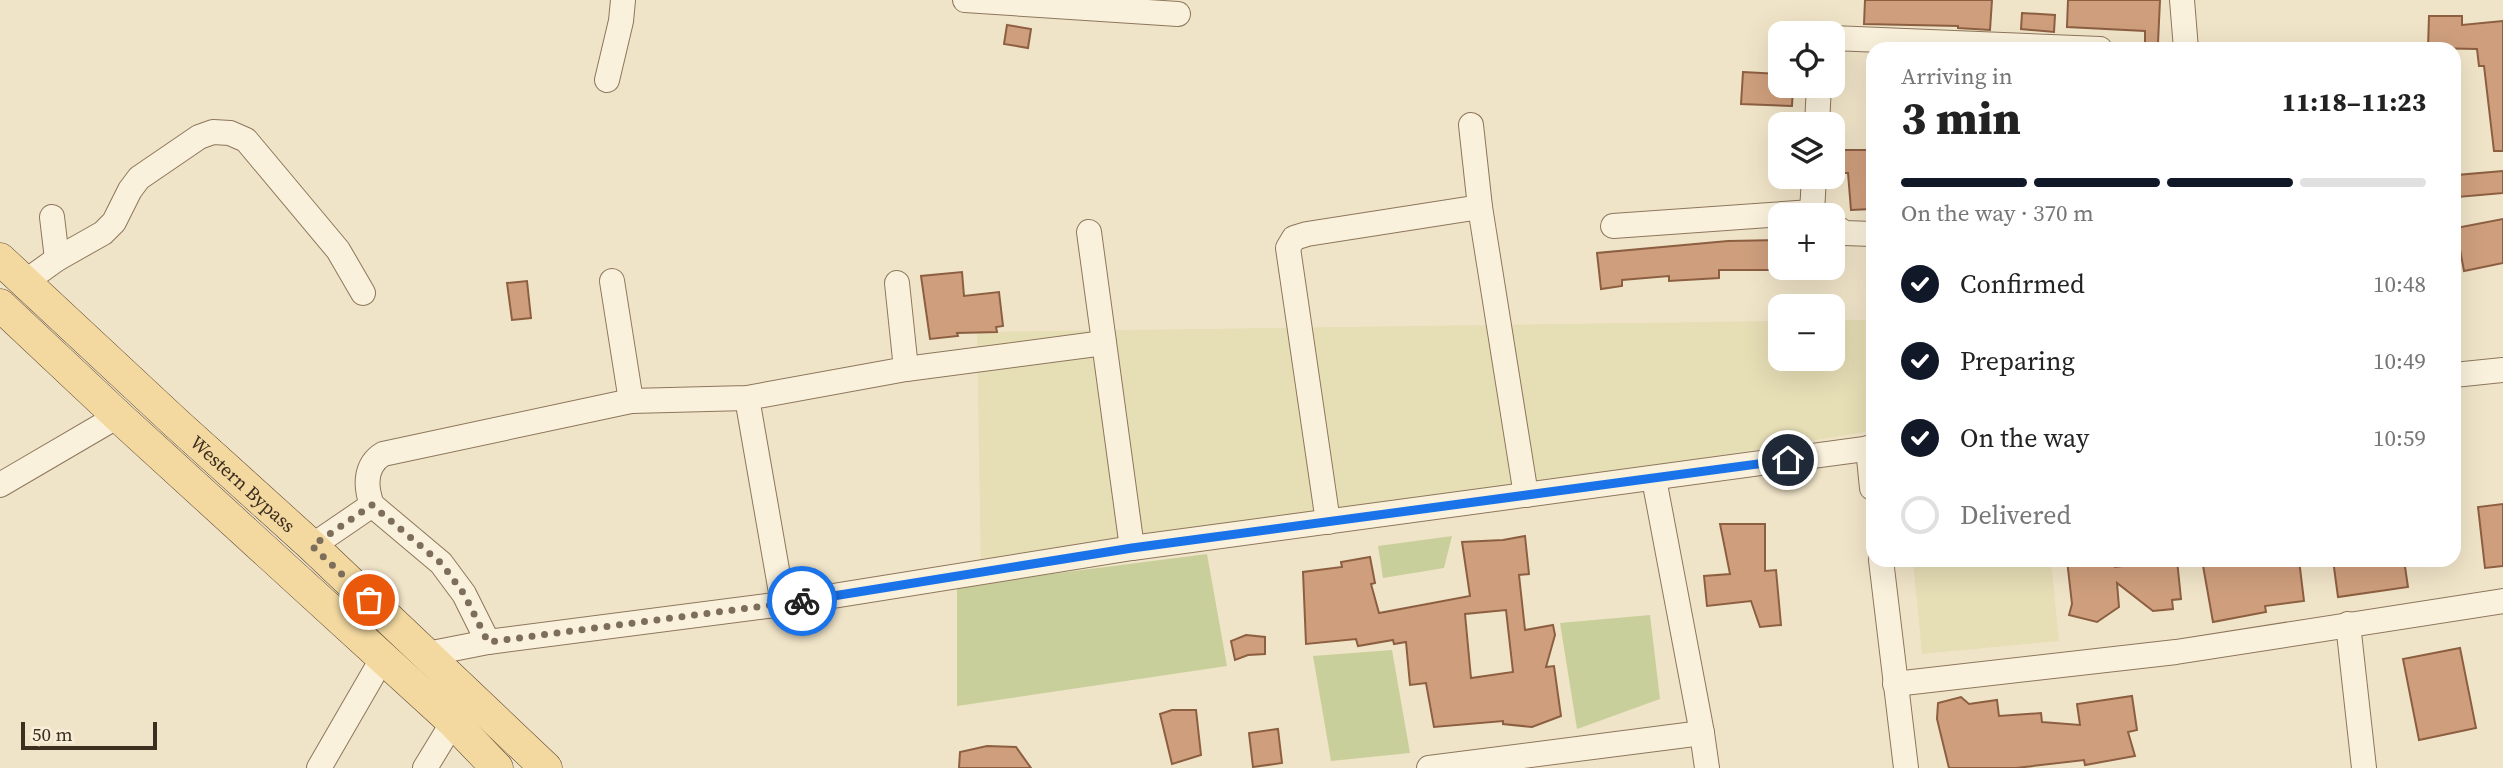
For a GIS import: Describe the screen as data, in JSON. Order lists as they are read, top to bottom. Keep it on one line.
{"streets":{"main road":["Western Bypass"]},"scale_bar":"50 m","page":{"map_buttons":["+","−"],"heading":["3 min","Arriving in","11:18–11:23"],"bar":"On the way · 370 m","list":[["Confirmed","10:48"],["Preparing","10:49"],["On the way","10:59"],"Delivered"],"scale":"50 m"}}
